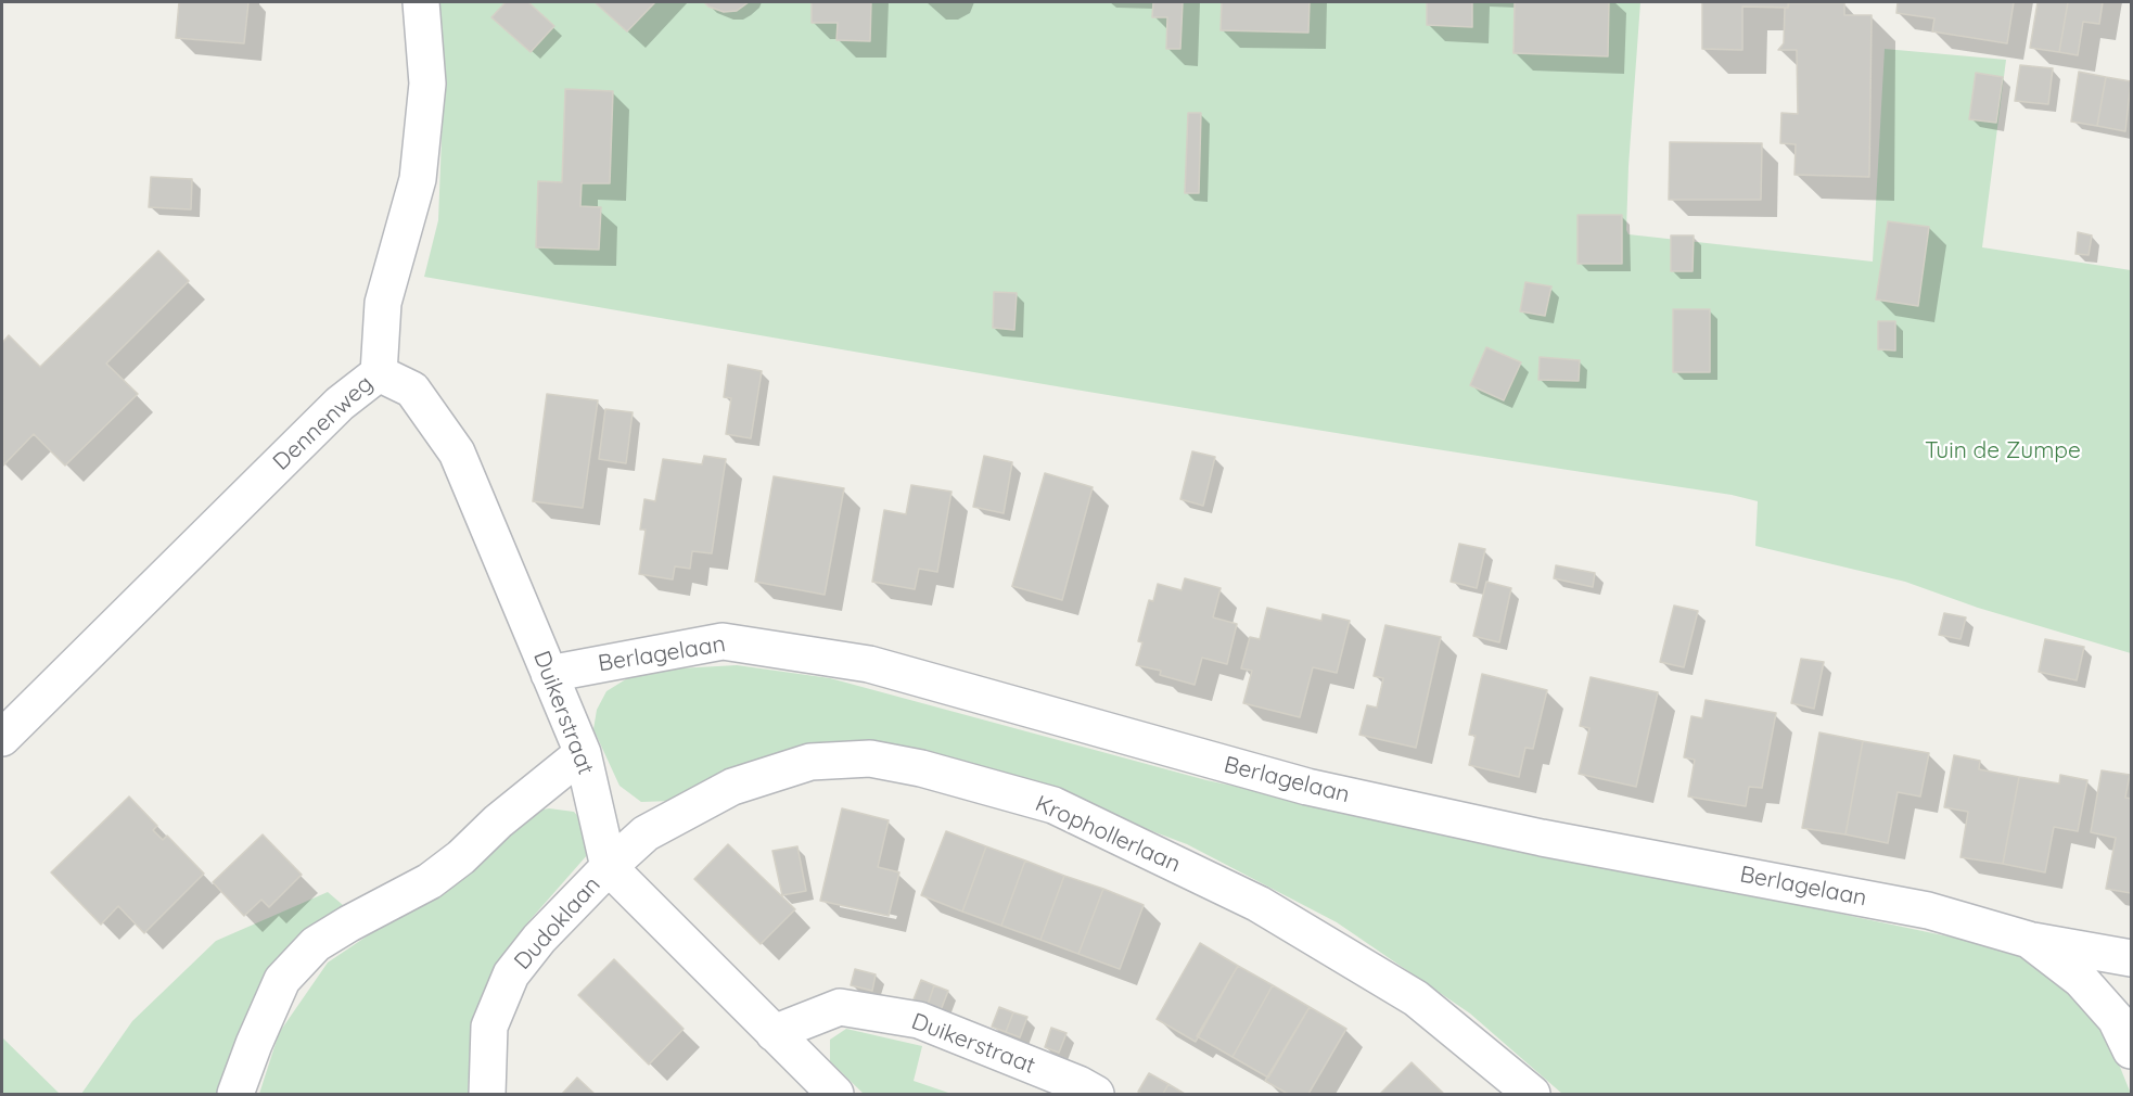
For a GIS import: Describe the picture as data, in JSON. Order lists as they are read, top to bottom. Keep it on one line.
{"streets":{"street":["Dennenweg","Berlagelaan","Duikerstraat","Krophollerlaan","Dudoklaan"]},"crossings":[["Dennenweg","Duikerstraat"],["Berlagelaan","Duikerstraat"],["Duikerstraat","Krophollerlaan"],["Duikerstraat","Dudoklaan"],["Krophollerlaan","Dudoklaan"]],"parks":["Tuin de Zumpe"]}
